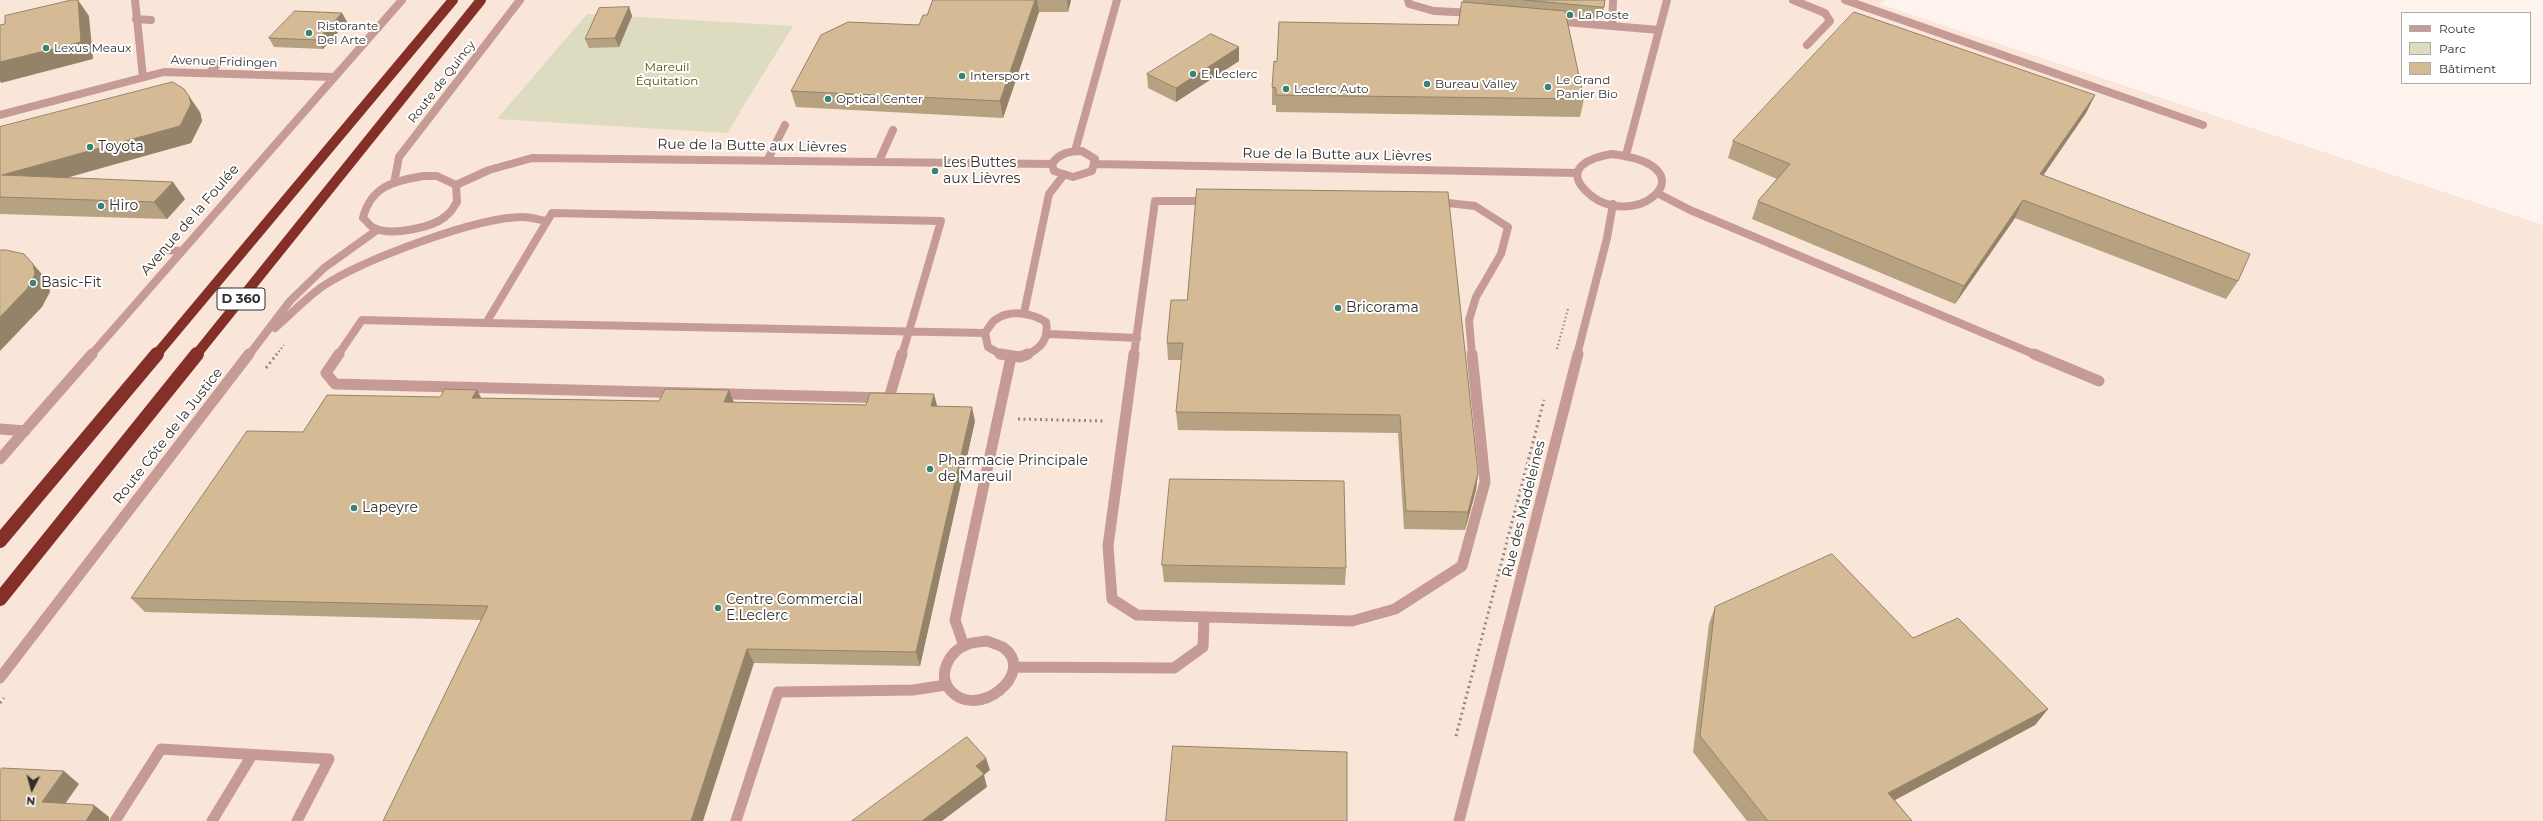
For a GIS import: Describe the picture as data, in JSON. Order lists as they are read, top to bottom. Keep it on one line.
{"streets":{"highway":["D 360"],"street":["Avenue Fridingen","Route de Quincy","Rue de la Butte aux Lièvres","Avenue de la Foulée","Route Côte de la Justice","Rue des Madeleines"]},"crossings":[["Avenue Fridingen","Avenue de la Foulée"],["Rue de la Butte aux Lièvres","Rue des Madeleines"]],"parks":["Mareuil Équitation"],"places":["La Poste","Ristorante Del Arte","Lexus Meaux","E. Leclerc","Intersport","Bureau Valley","Le Grand Panier Bio","Leclerc Auto","Optical Center","Toyota","Les Buttes aux Lièvres","Hiro","Basic-Fit","Bricorama","Pharmacie Principale de Mareuil","Lapeyre","Centre Commercial E.Leclerc"],"legend":["Route","Parc","Bâtiment"],"north":"bottom"}
